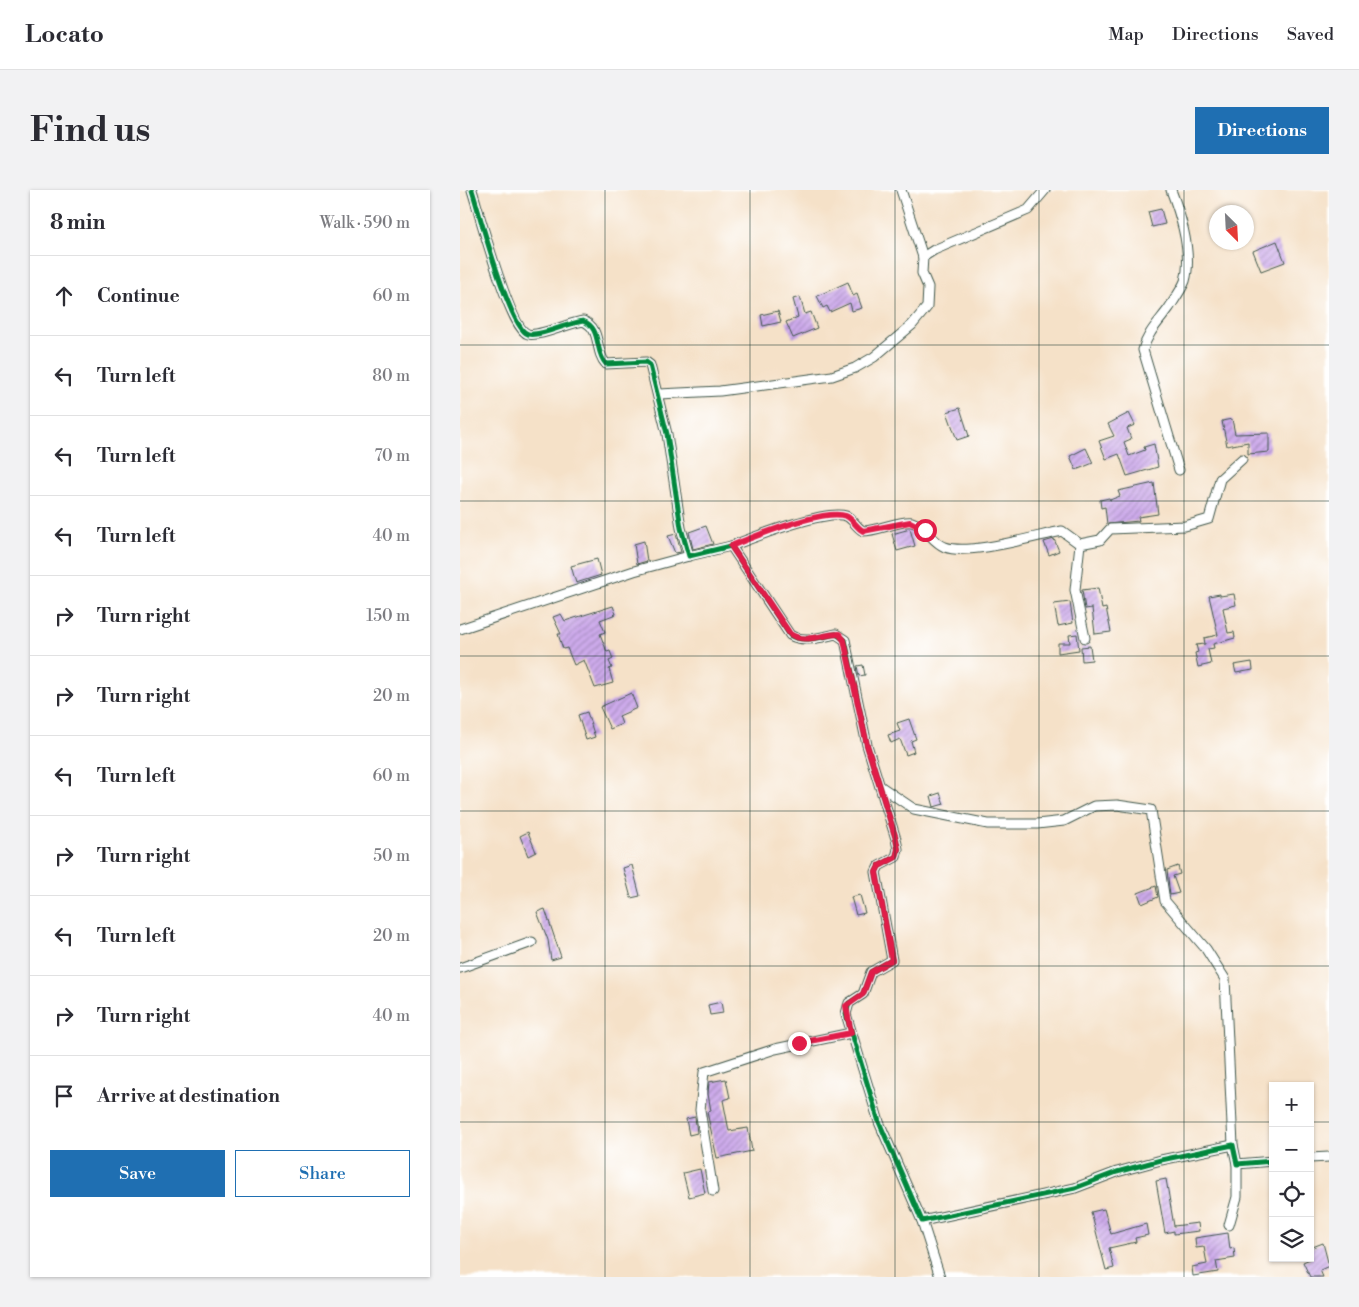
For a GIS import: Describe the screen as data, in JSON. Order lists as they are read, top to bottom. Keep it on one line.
{"north":"bottom right","page":{"header":"Locato","nav":["Map","Directions","Saved"],"buttons":["Directions",["Save","Share"]],"title":"Find us","heading":["8 min","Walk · 590 m"],"list":[["Continue","60 m"],["Turn left","80 m"],["Turn left","70 m"],["Turn left","40 m"],["Turn right","150 m"],["Turn right","20 m"],["Turn left","60 m"],["Turn right","50 m"],["Turn left","20 m"],["Turn right","40 m"],"Arrive at destination"],"map_buttons":["+","−"]}}
